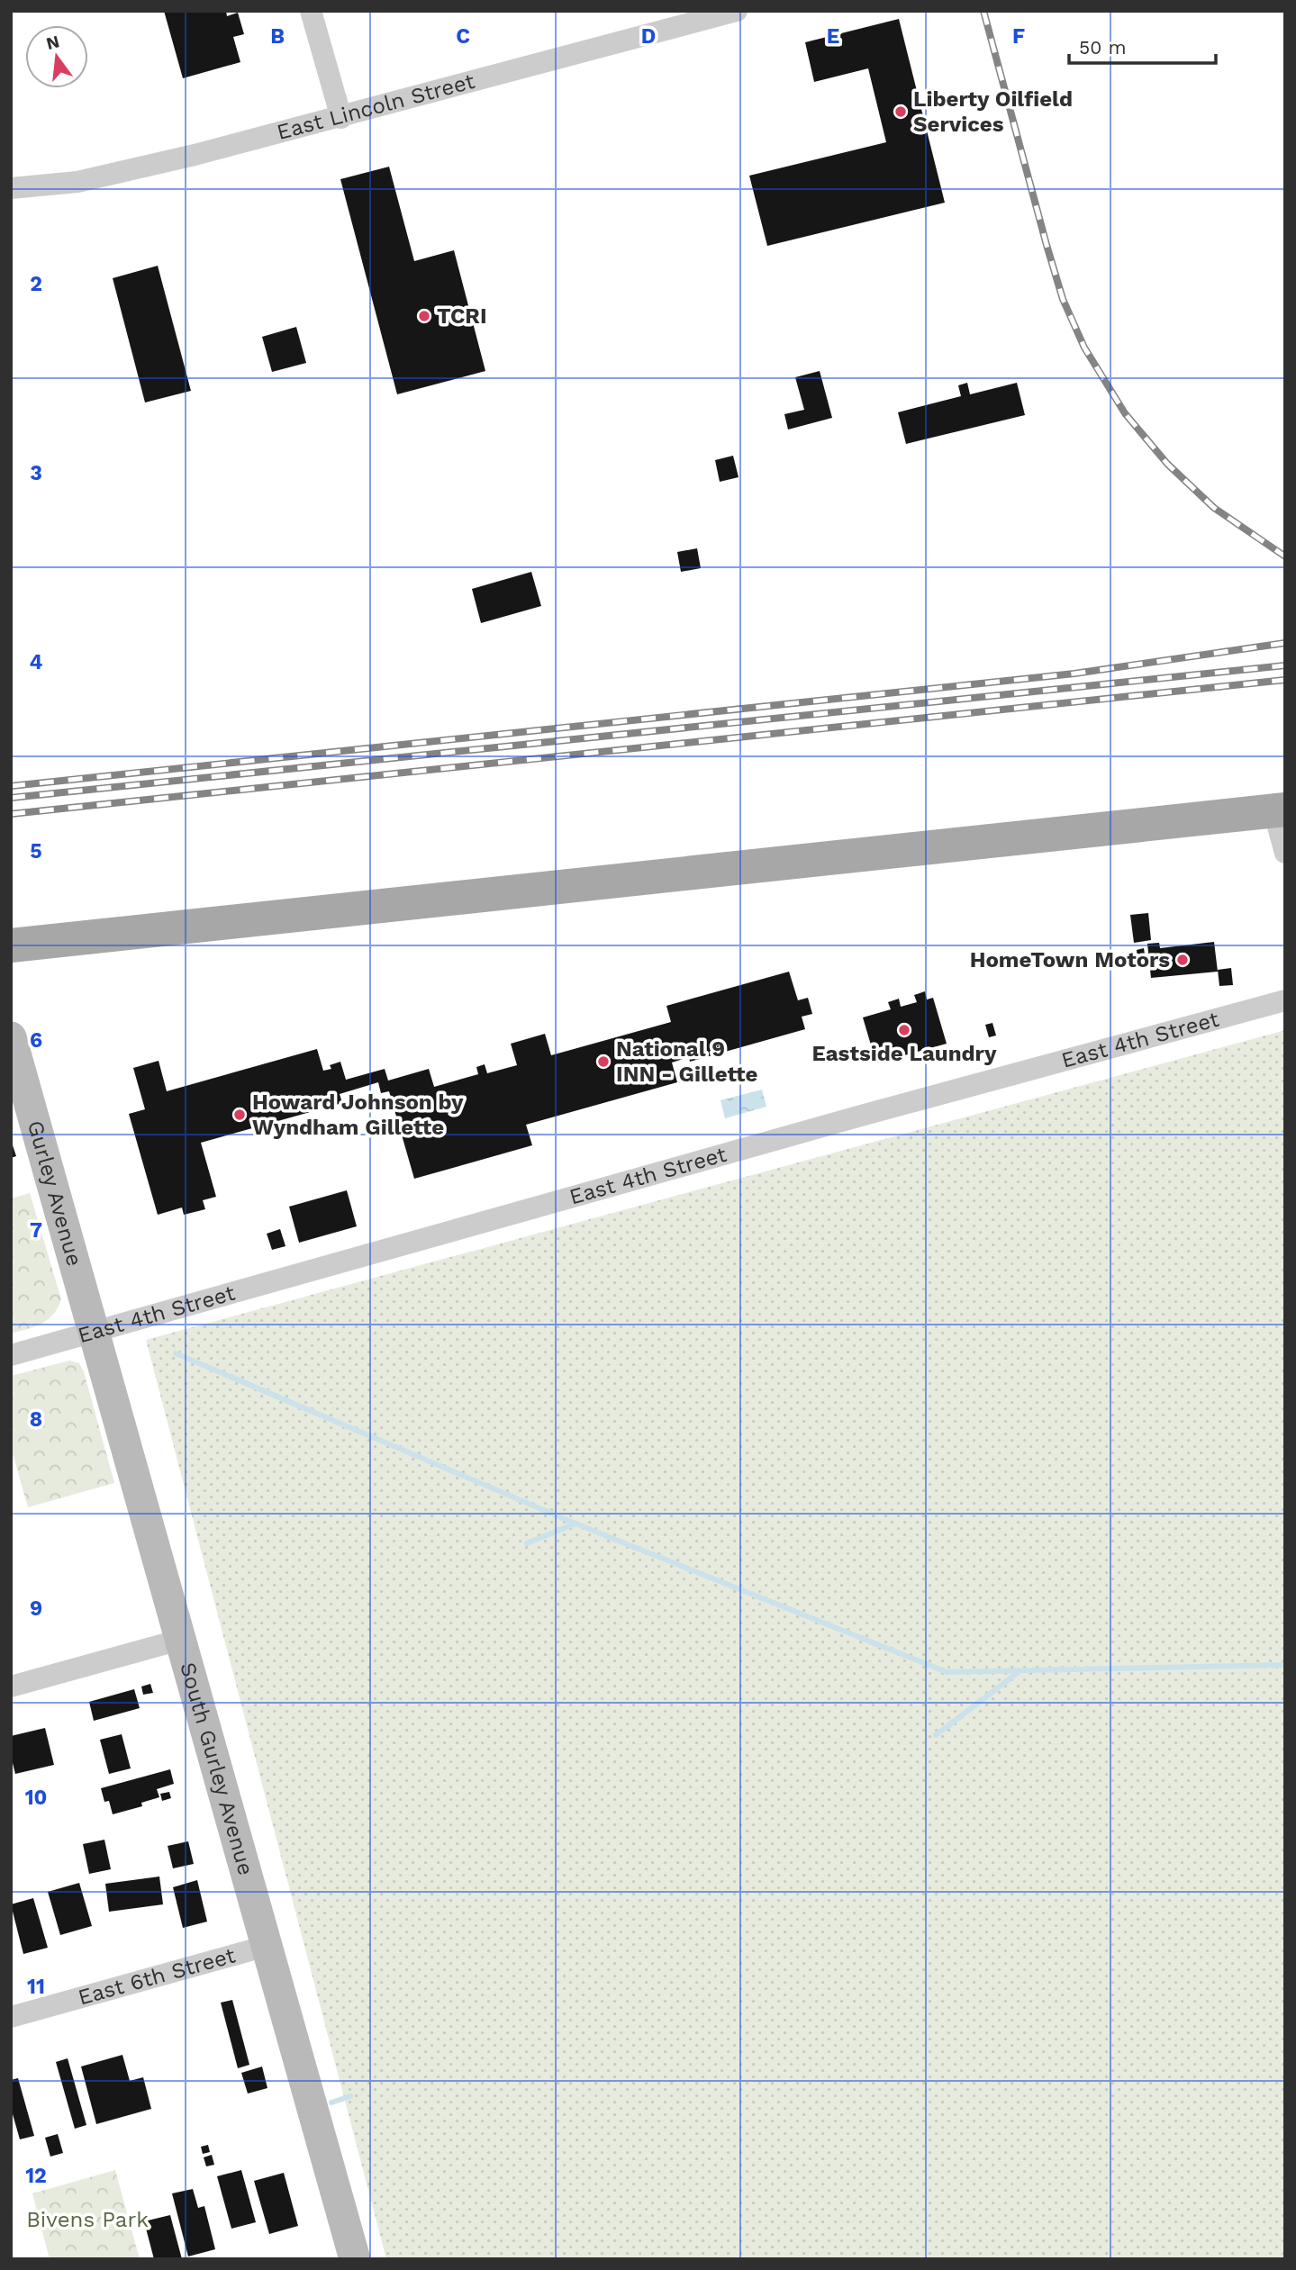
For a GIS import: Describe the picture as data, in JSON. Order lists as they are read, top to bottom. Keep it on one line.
{"streets":{"street":["East Lincoln Street","East 4th Street","Gurley Avenue","South Gurley Avenue","East 6th Street"]},"crossings":[["East 4th Street","South Gurley Avenue"],["Gurley Avenue","South Gurley Avenue"],["South Gurley Avenue","East 6th Street"]],"parks":["Bivens Park"],"places":["Liberty Oilfield Services","TCRI","HomeTown Motors","Eastside Laundry","National 9 INN - Gillette","Howard Johnson by Wyndham Gillette"],"scale_bar":"50 m","north":"top","grid":{"columns":["B","C","D","E","F"],"rows":["2","3","4","5","6","7","8","9","10","11","12"]}}
